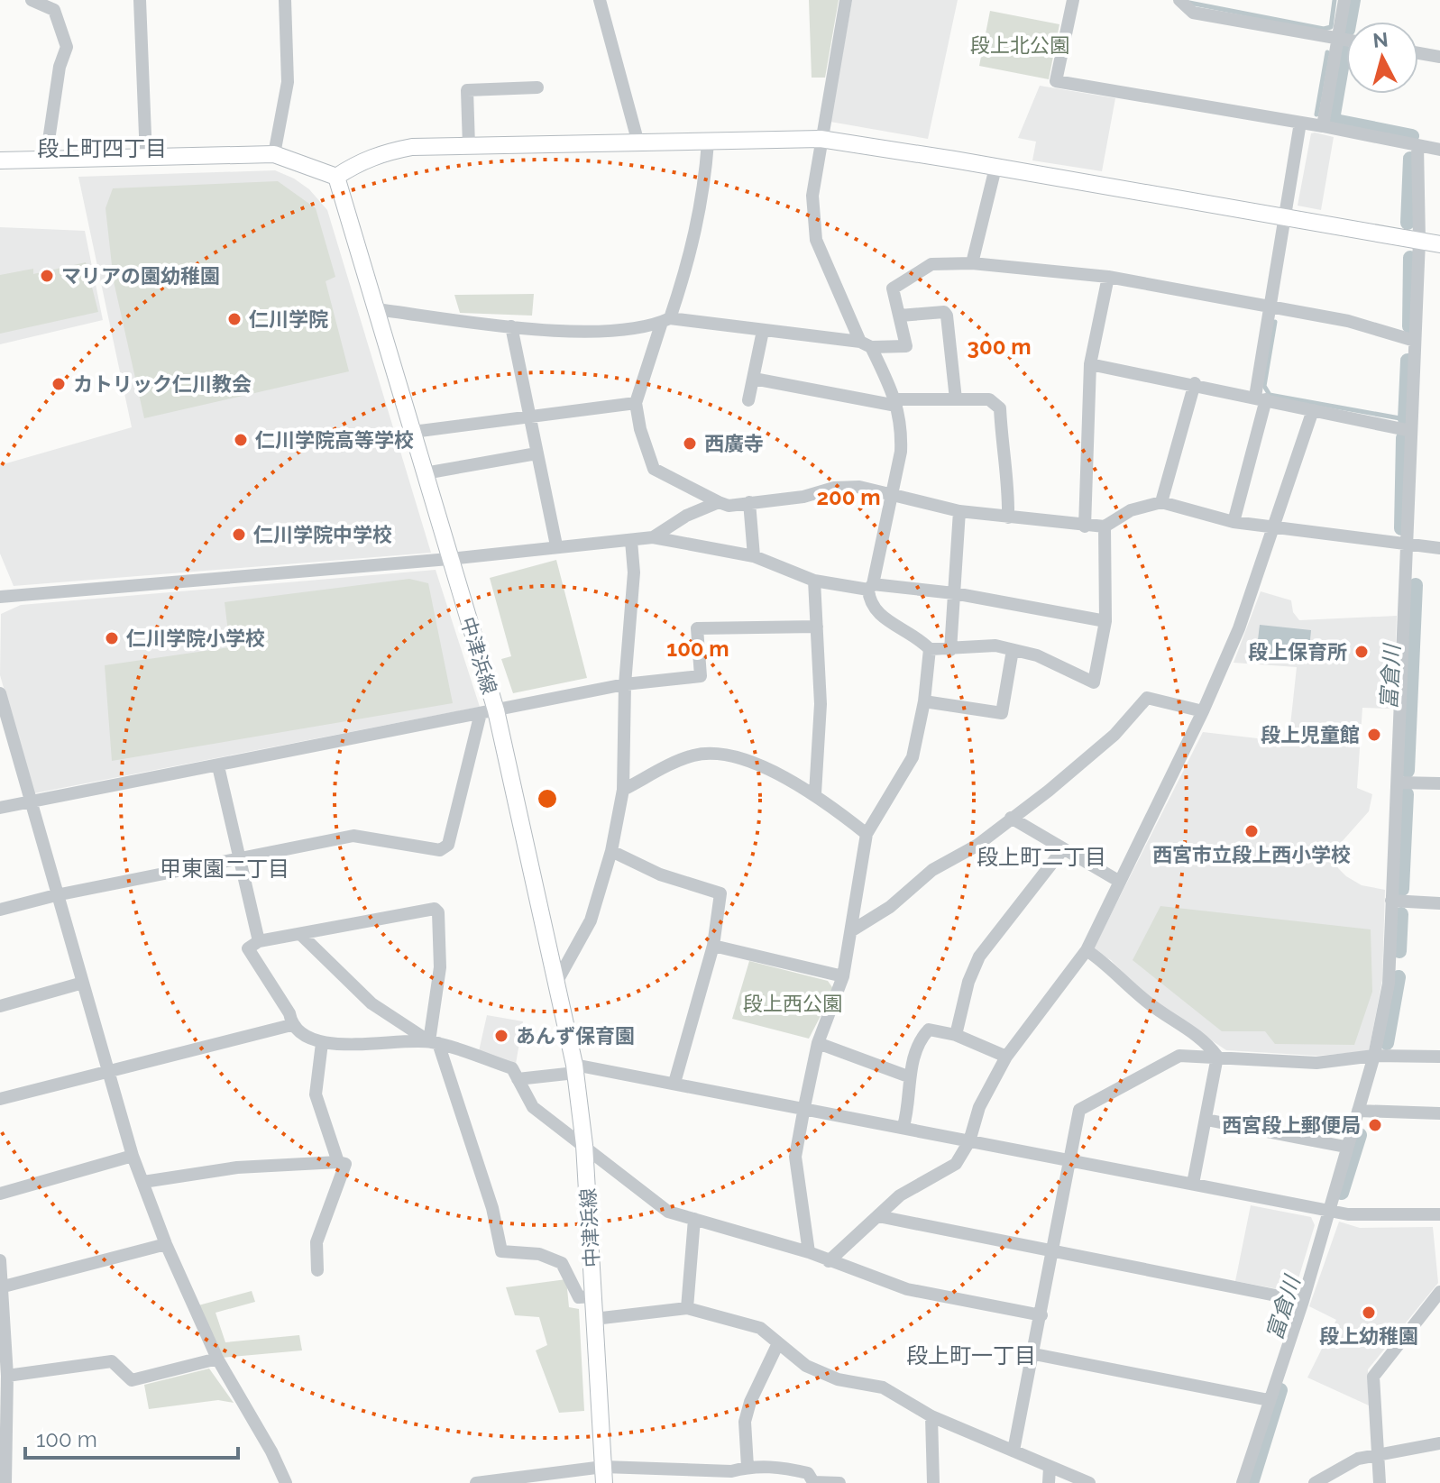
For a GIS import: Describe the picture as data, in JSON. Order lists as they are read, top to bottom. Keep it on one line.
{"streets":{"street":["中津浜線"]},"districts":["段上町四丁目","段上町二丁目","甲東園二丁目","段上町一丁目"],"water":["富倉川"],"parks":["段上北公園","段上西公園"],"places":["マリアの園幼稚園","仁川学院","カトリック仁川教会","仁川学院高等学校","西廣寺","仁川学院中学校","仁川学院小学校","段上保育所","段上児童館","西宮市立段上西小学校","あんず保育園","西宮段上郵便局","段上幼稚園"],"scale_bar":"100 m","north":"top","rings":["300 m","200 m","100 m"]}
